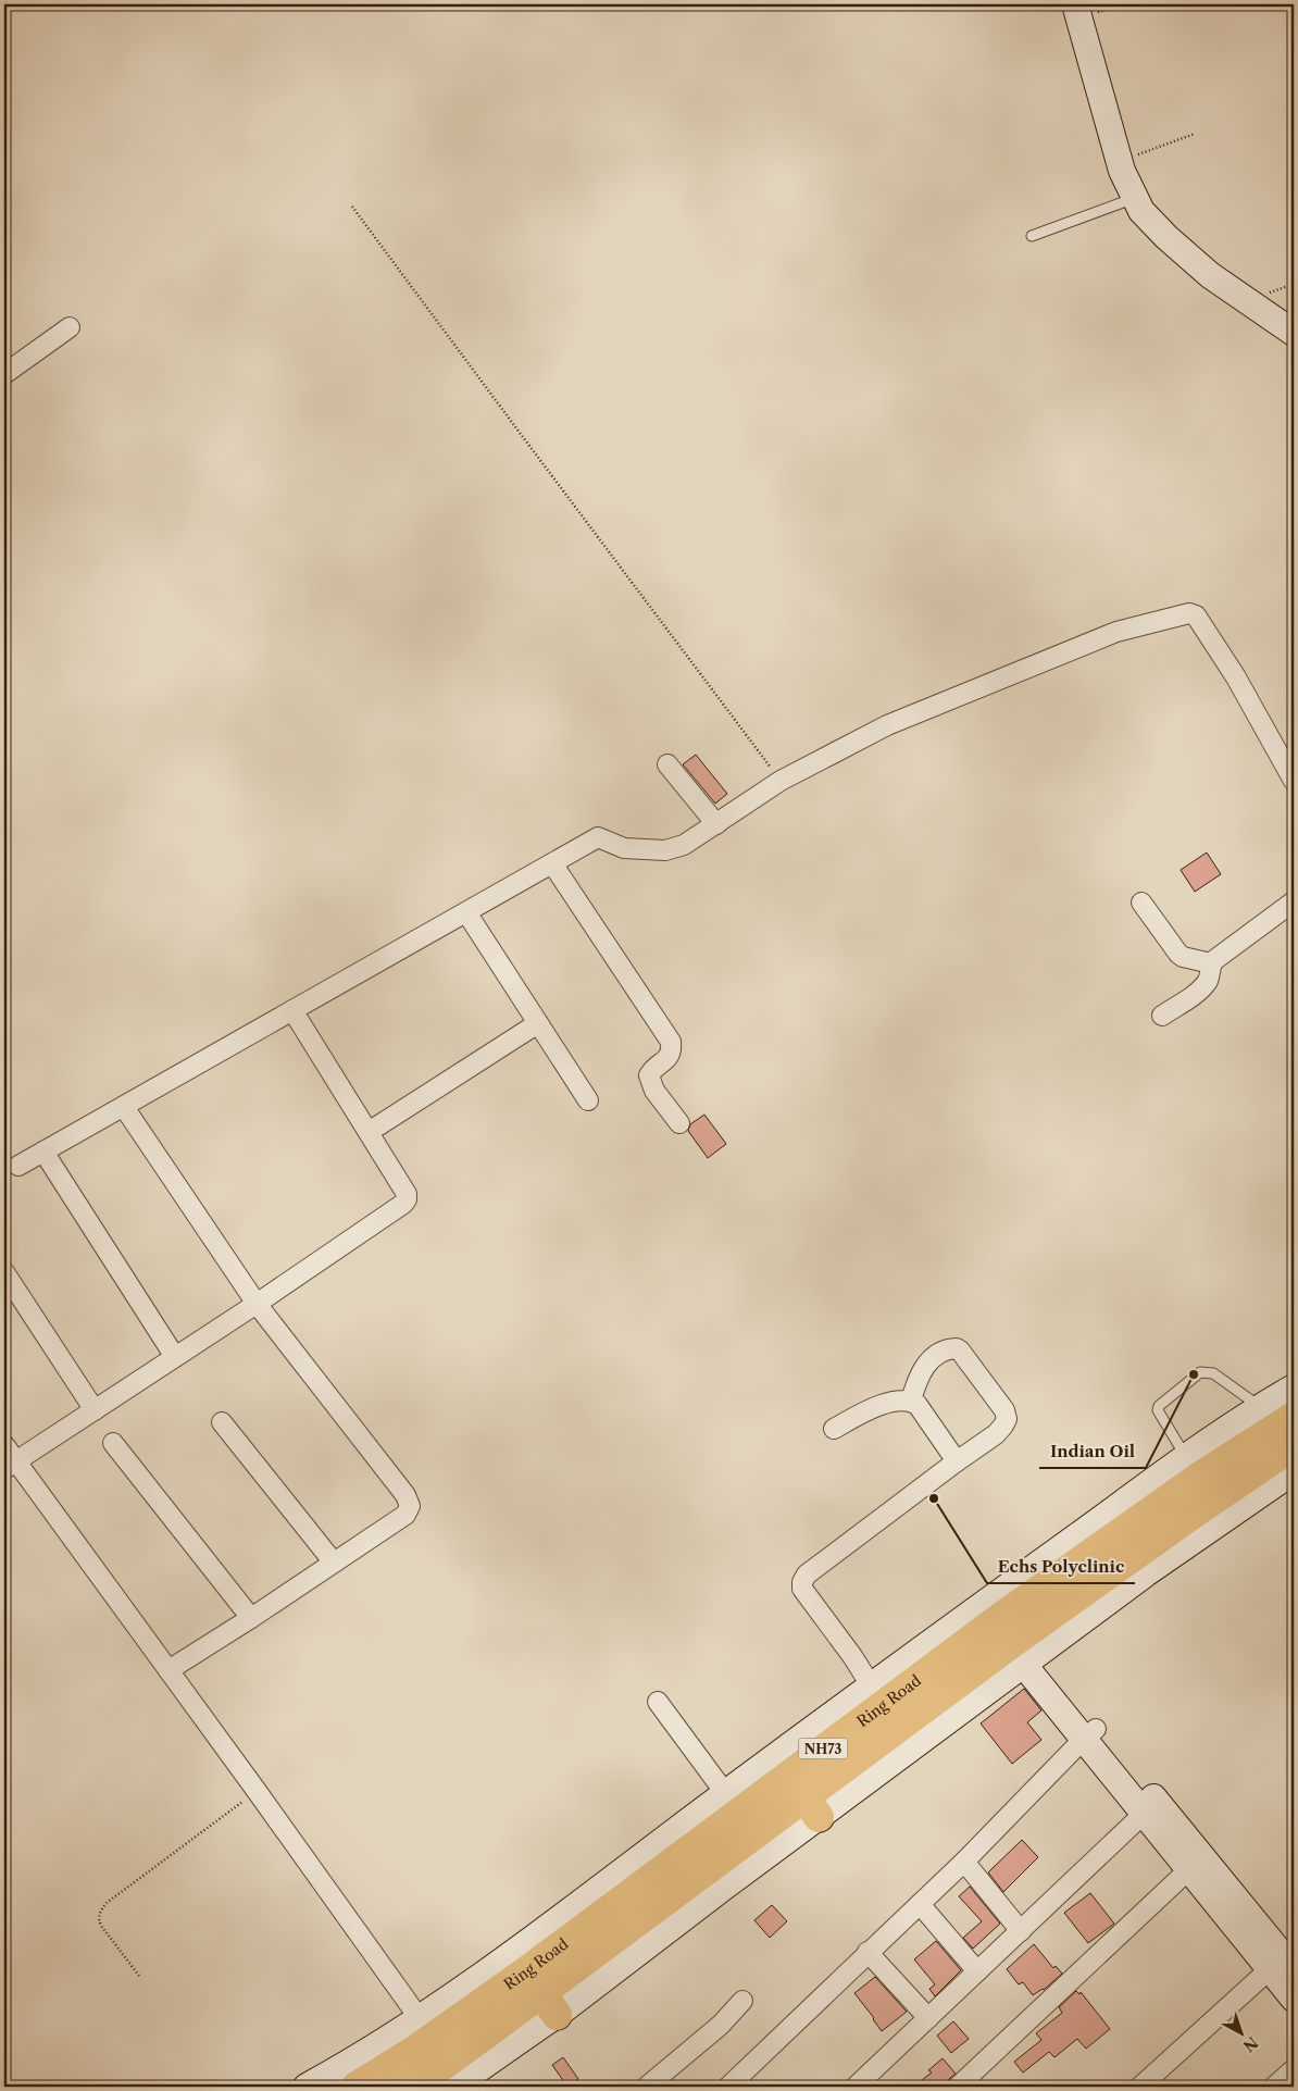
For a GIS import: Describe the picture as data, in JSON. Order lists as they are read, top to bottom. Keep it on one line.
{"streets":{"highway":["Ring Road","NH73"]},"places":["Indian Oil","Echs Polyclinic"],"north":"bottom right"}
